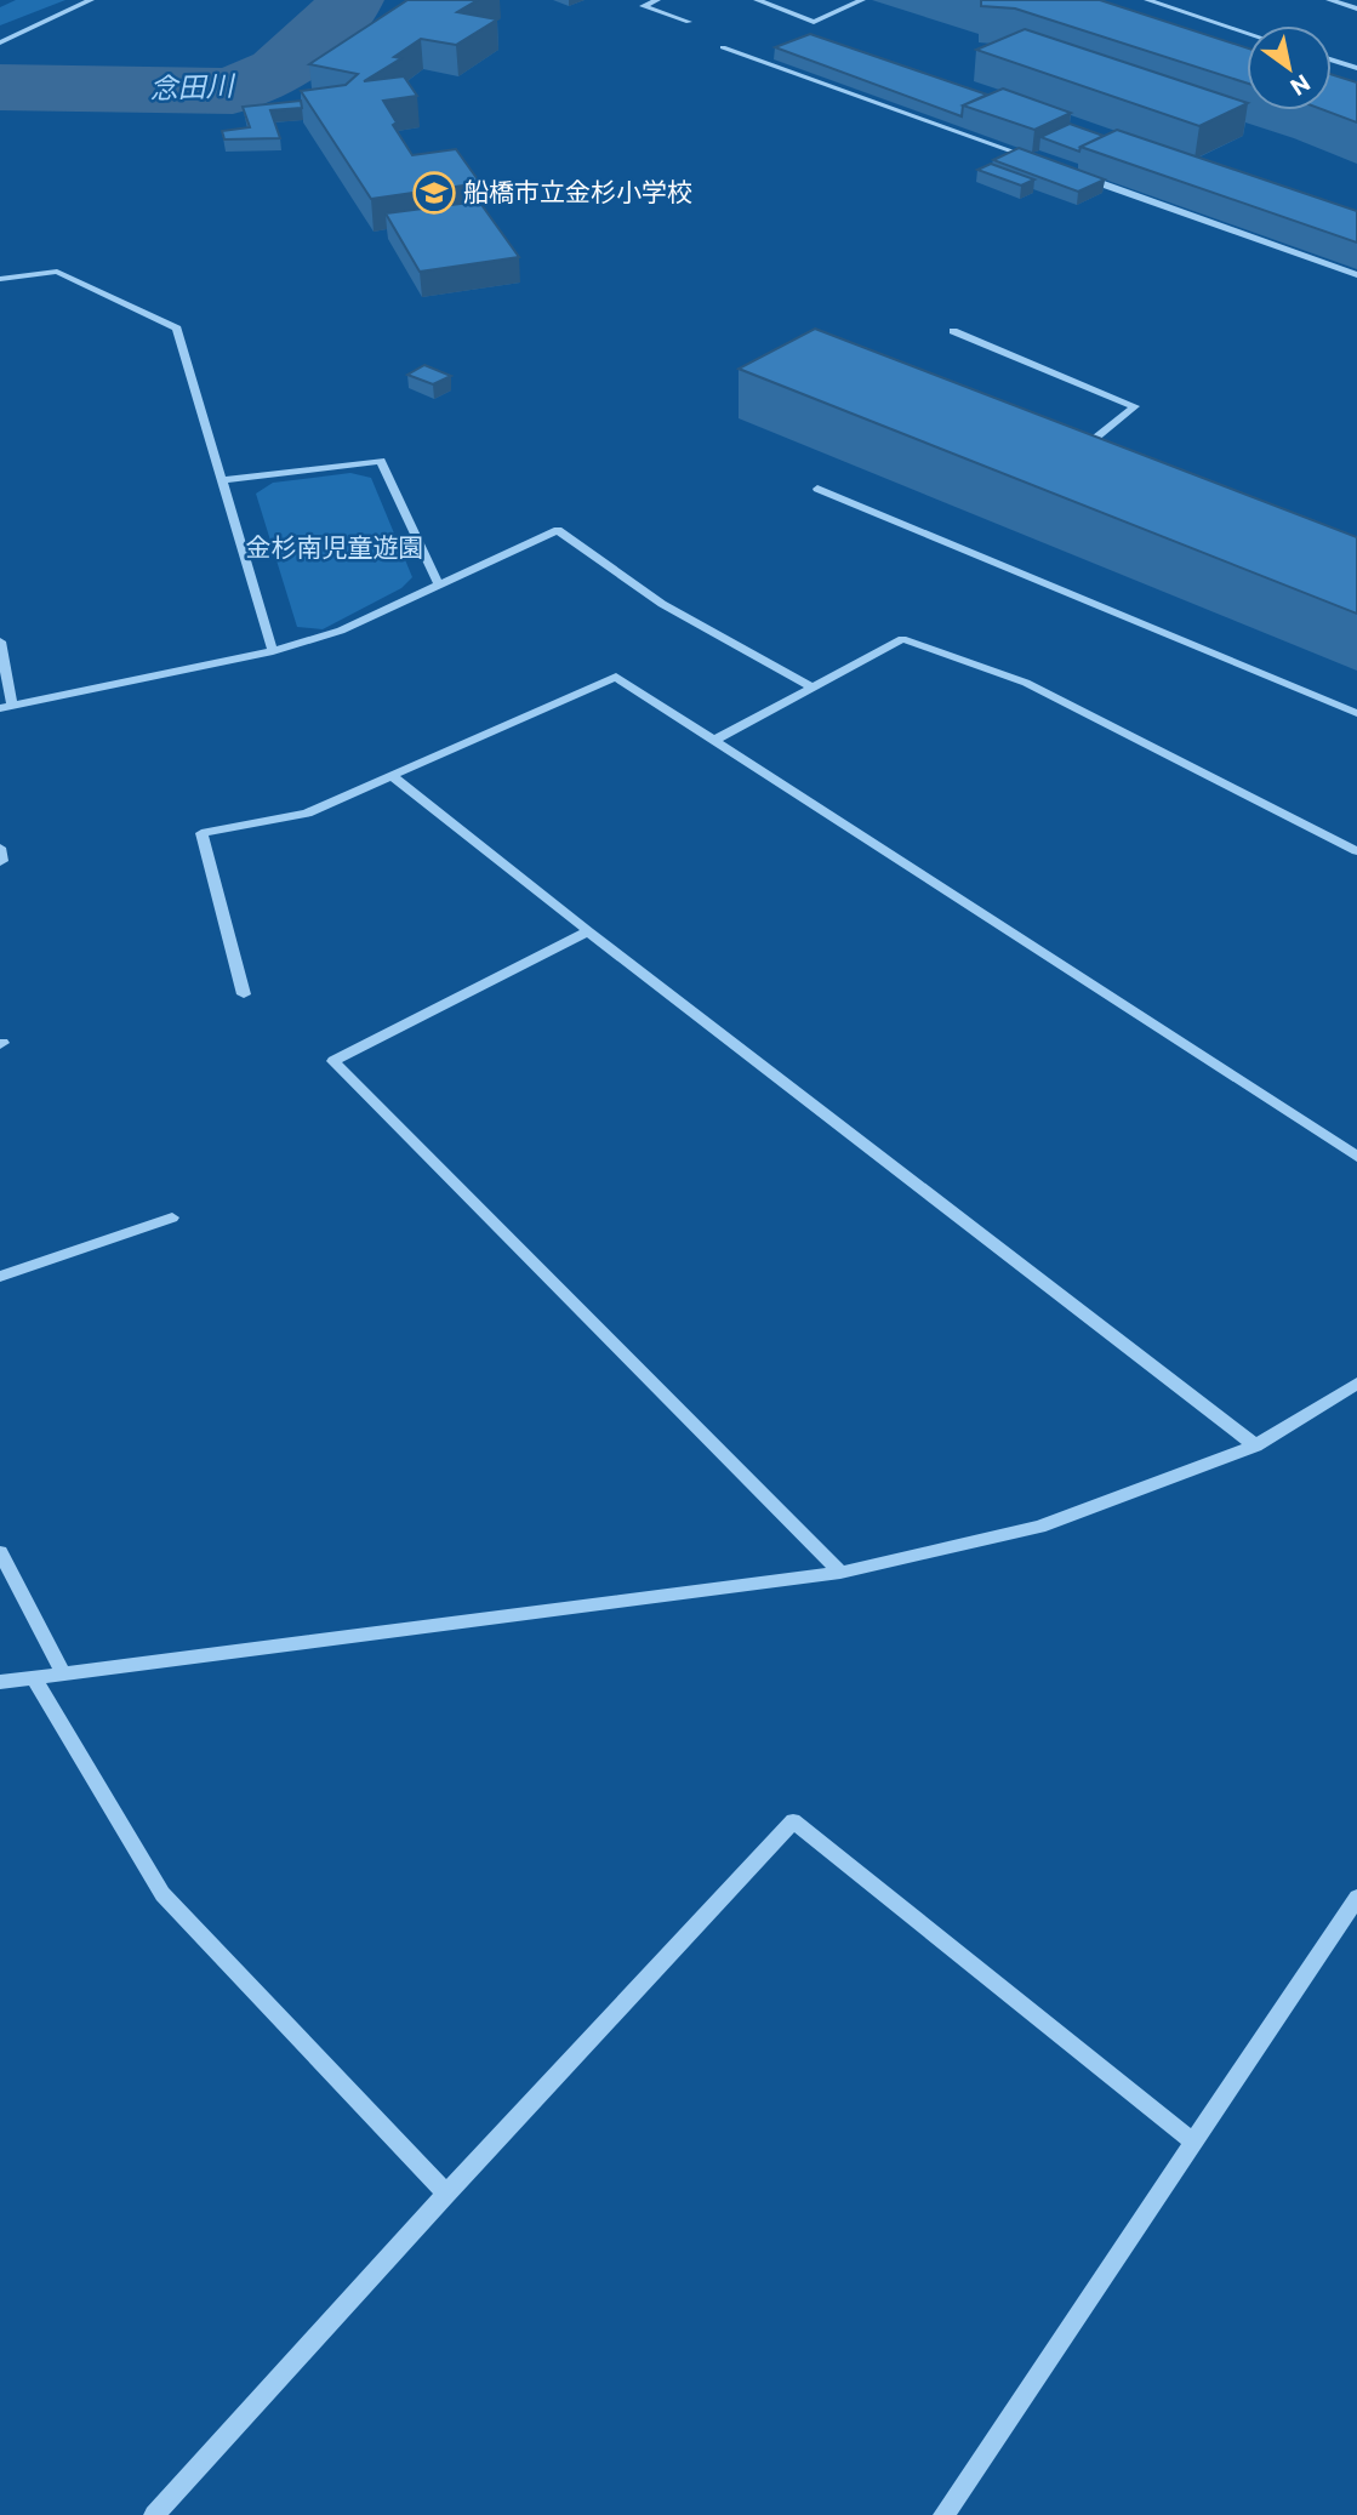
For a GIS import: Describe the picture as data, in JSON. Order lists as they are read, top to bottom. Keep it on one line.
{"water":["念田川"],"parks":["金杉南児童遊園"],"places":{"school or university":["船橋市立金杉小学校"]},"north":"bottom right"}
